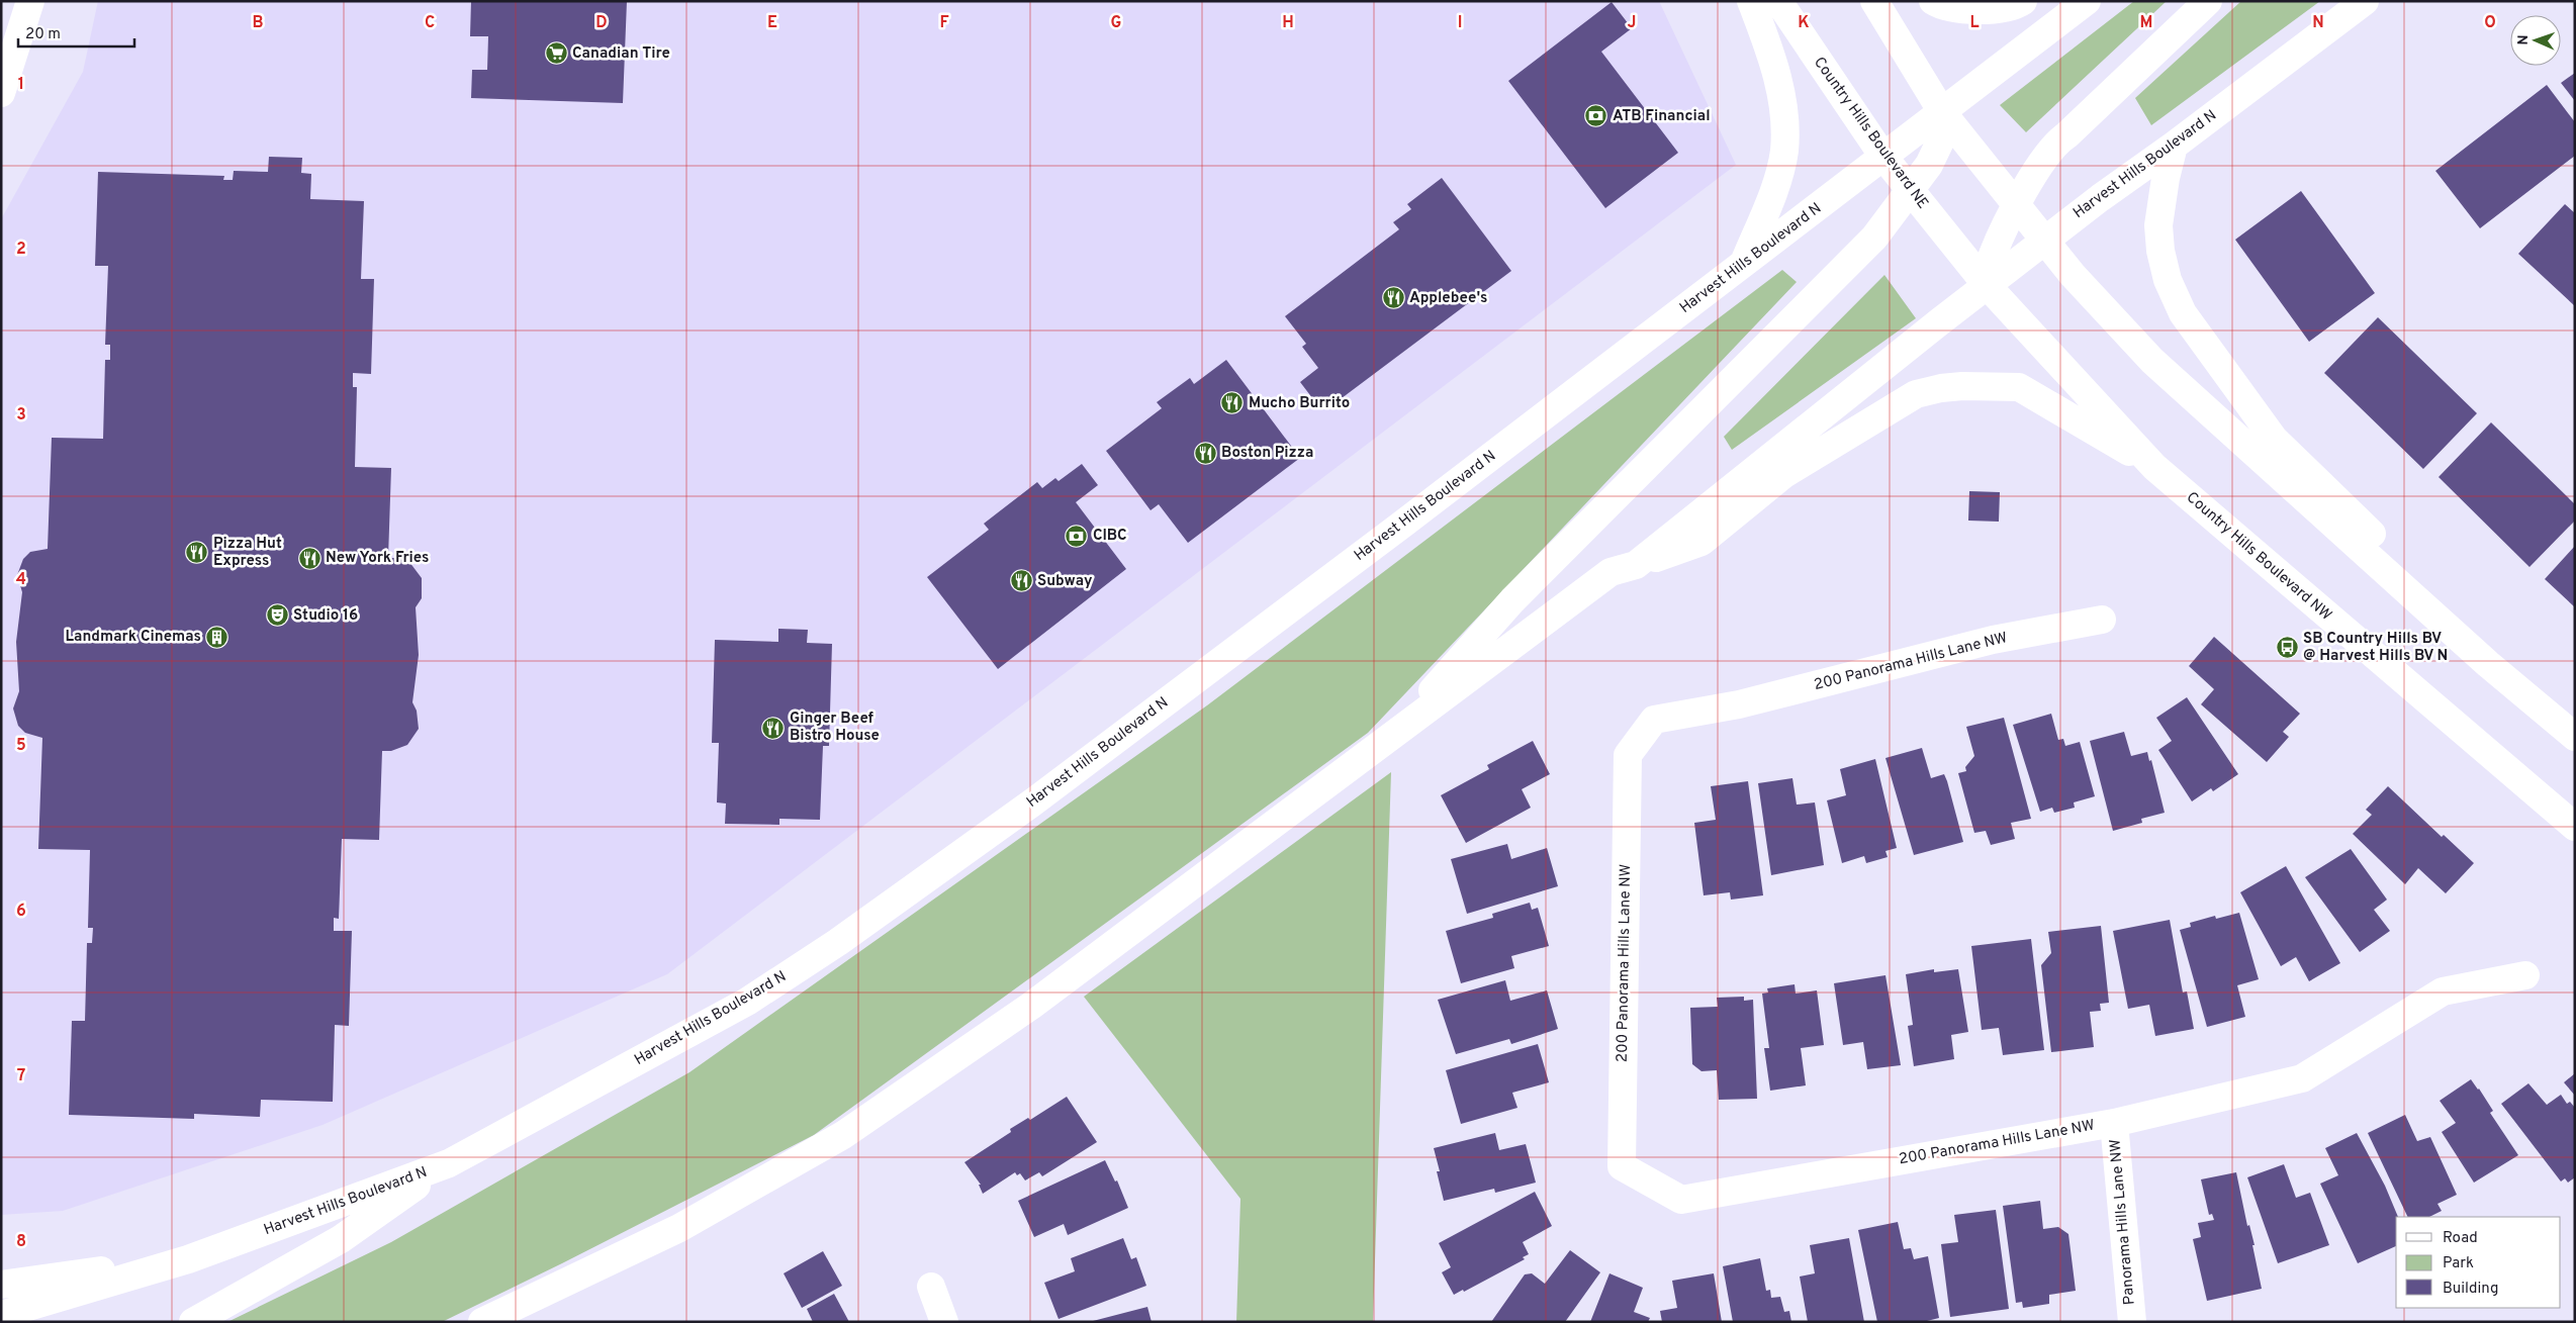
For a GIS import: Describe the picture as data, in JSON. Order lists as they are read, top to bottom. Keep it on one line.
{"streets":{"main road":["Country Hills Boulevard NE","Harvest Hills Boulevard N","Country Hills Boulevard NW","200 Panorama Hills Lane NW","Panorama Hills Lane NW"]},"crossings":[["Country Hills Boulevard NE","Harvest Hills Boulevard N"],["Country Hills Boulevard NE","Country Hills Boulevard NW"],["Harvest Hills Boulevard N","Country Hills Boulevard NW"],["200 Panorama Hills Lane NW","Panorama Hills Lane NW"]],"places":{"supermarket":["Canadian Tire"],"bank":["ATB Financial","CIBC"],"restaurant":["Applebee's","Mucho Burrito","Boston Pizza","Pizza Hut Express","New York Fries","Subway","Ginger Beef Bistro House"],"theatre":["Studio 16"],"building":["Landmark Cinemas"],"bus stop":["SB Country Hills BV @ Harvest Hills BV N"]},"legend":["Road","Park","Building"],"scale_bar":"20 m","north":"left","grid":{"columns":["B","C","D","E","F","G","H","I","J","K","L","M","N","O"],"rows":["1","2","3","4","5","6","7","8"]}}
